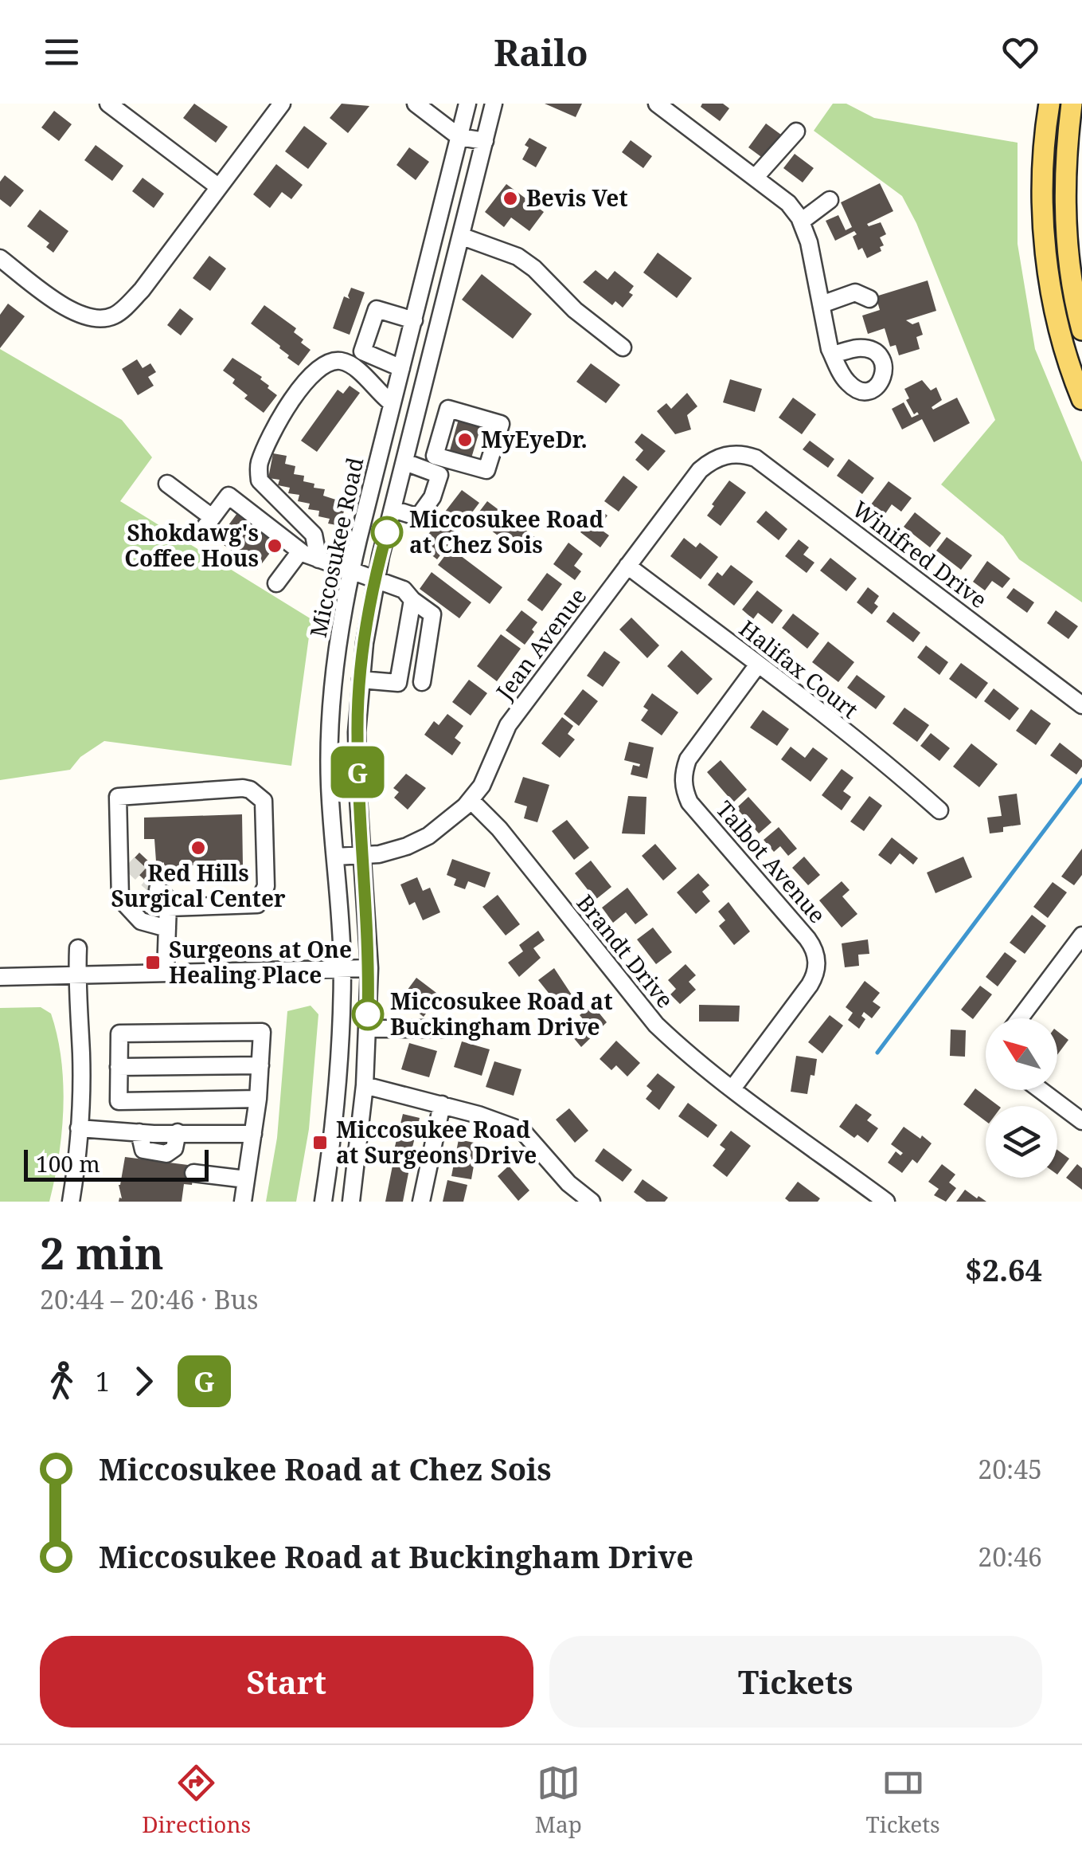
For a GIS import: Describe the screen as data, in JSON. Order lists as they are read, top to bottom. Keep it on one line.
{"streets":{"street":["Miccosukee Road","Winifred Drive","Jean Avenue","Halifax Court","Talbot Avenue","Brandt Drive"]},"crossings":[["Winifred Drive","Jean Avenue"],["Jean Avenue","Halifax Court"],["Jean Avenue","Brandt Drive"],["Halifax Court","Talbot Avenue"],["Talbot Avenue","Brandt Drive"]],"places":{"other":["Bevis Vet","MyEyeDr.","Miccosukee Road at Chez Sois","Shokdawg's Coffee Hous","Red Hills Surgical Center","Miccosukee Road at Buckingham Drive"],"transit":["Surgeons at One Healing Place","Miccosukee Road at Surgeons Drive"]},"lines":["bus line G"],"scale_bar":"100 m","north":"top left","page":{"header":"Railo","on_map":"G","scale":"100 m","heading":["2 min","20:44 – 20:46 · Bus","$2.64"],"legs":["1","G"],"list":[{"name":"Miccosukee Road at Chez Sois","value":"20:45"},{"name":"Miccosukee Road at Buckingham Drive","value":"20:46"}],"buttons":["Start","Tickets"],"tabs":["Directions","Map","Tickets"]}}
